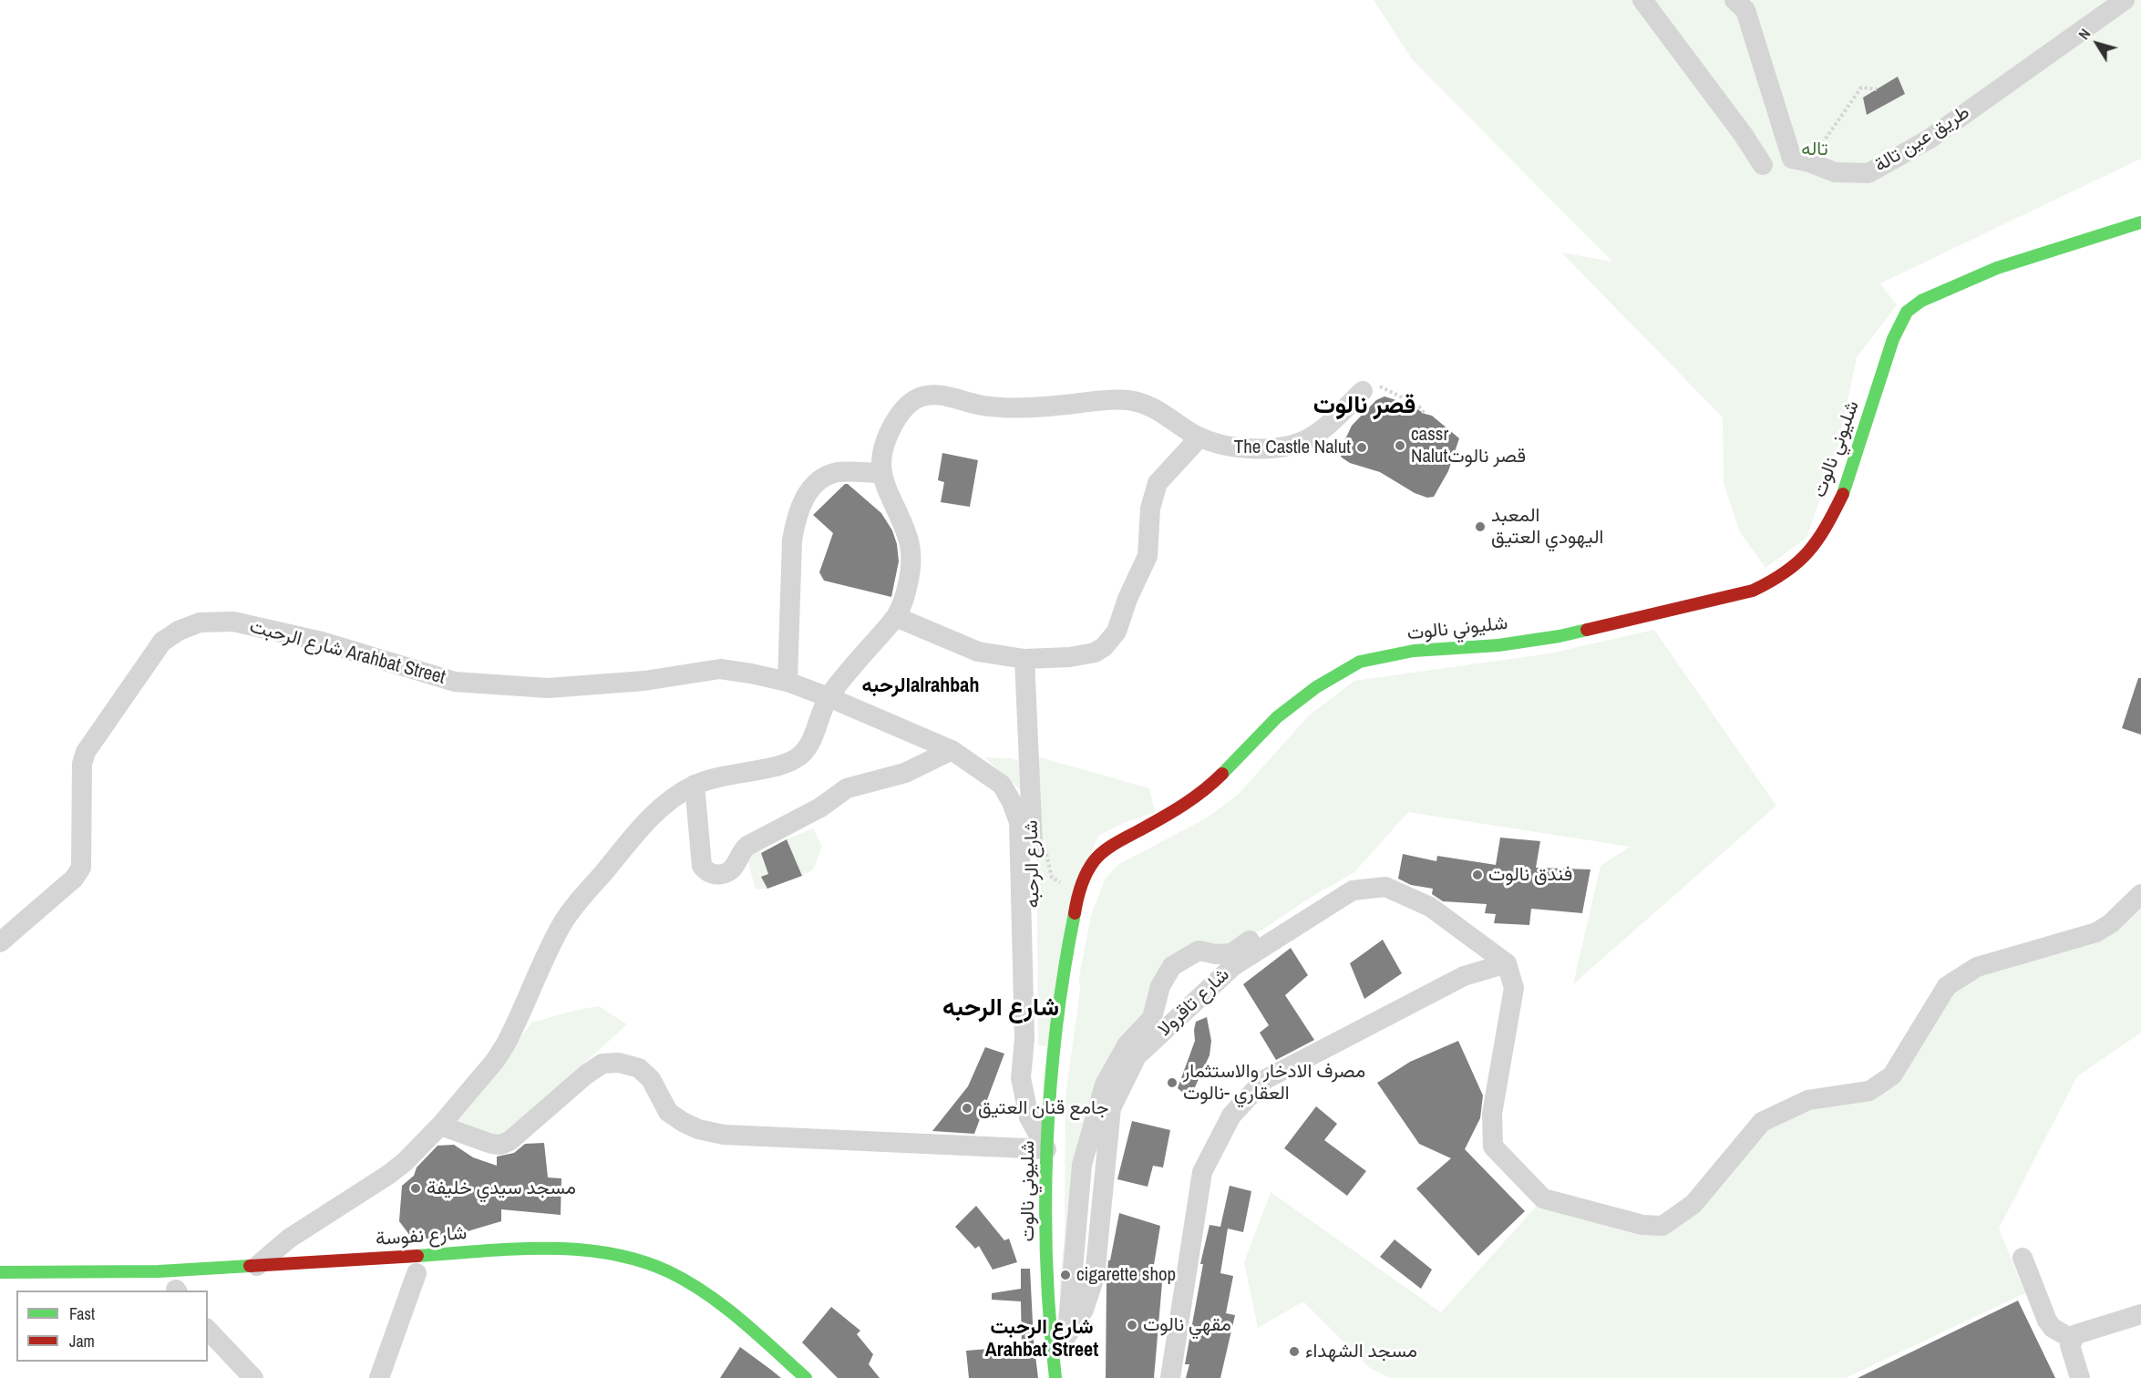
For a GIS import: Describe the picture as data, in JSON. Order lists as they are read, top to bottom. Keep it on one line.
{"streets":{"main road":["شليوني نالوت","شارع نفوسة"],"street":["طريق عين تالة","شارع الرحبت Arahbat Street","شارع الرحبه","شارع تاقرولا"]},"crossings":[["شليوني نالوت","شارع الرحبت Arahbat Street"],["شارع الرحبت Arahbat Street","شارع الرحبه"]],"districts":["قصر نالوت","الرحبهalrahbah","شارع الرحبه","شارع الرحبت Arahbat Street"],"parks":["تاله"],"places":["cassr Nalutقصر نالوت","The Castle Nalut","المعبد اليهودي العتيق","فندق نالوت","مصرف الادخار والاستثمار العقاري -نالوت","جامع قنان العتيق","مسجد سيدي خليفة","cigarette shop","مقهي نالوت","مسجد الشهداء"],"legend":["Fast","Jam"],"north":"top left"}
